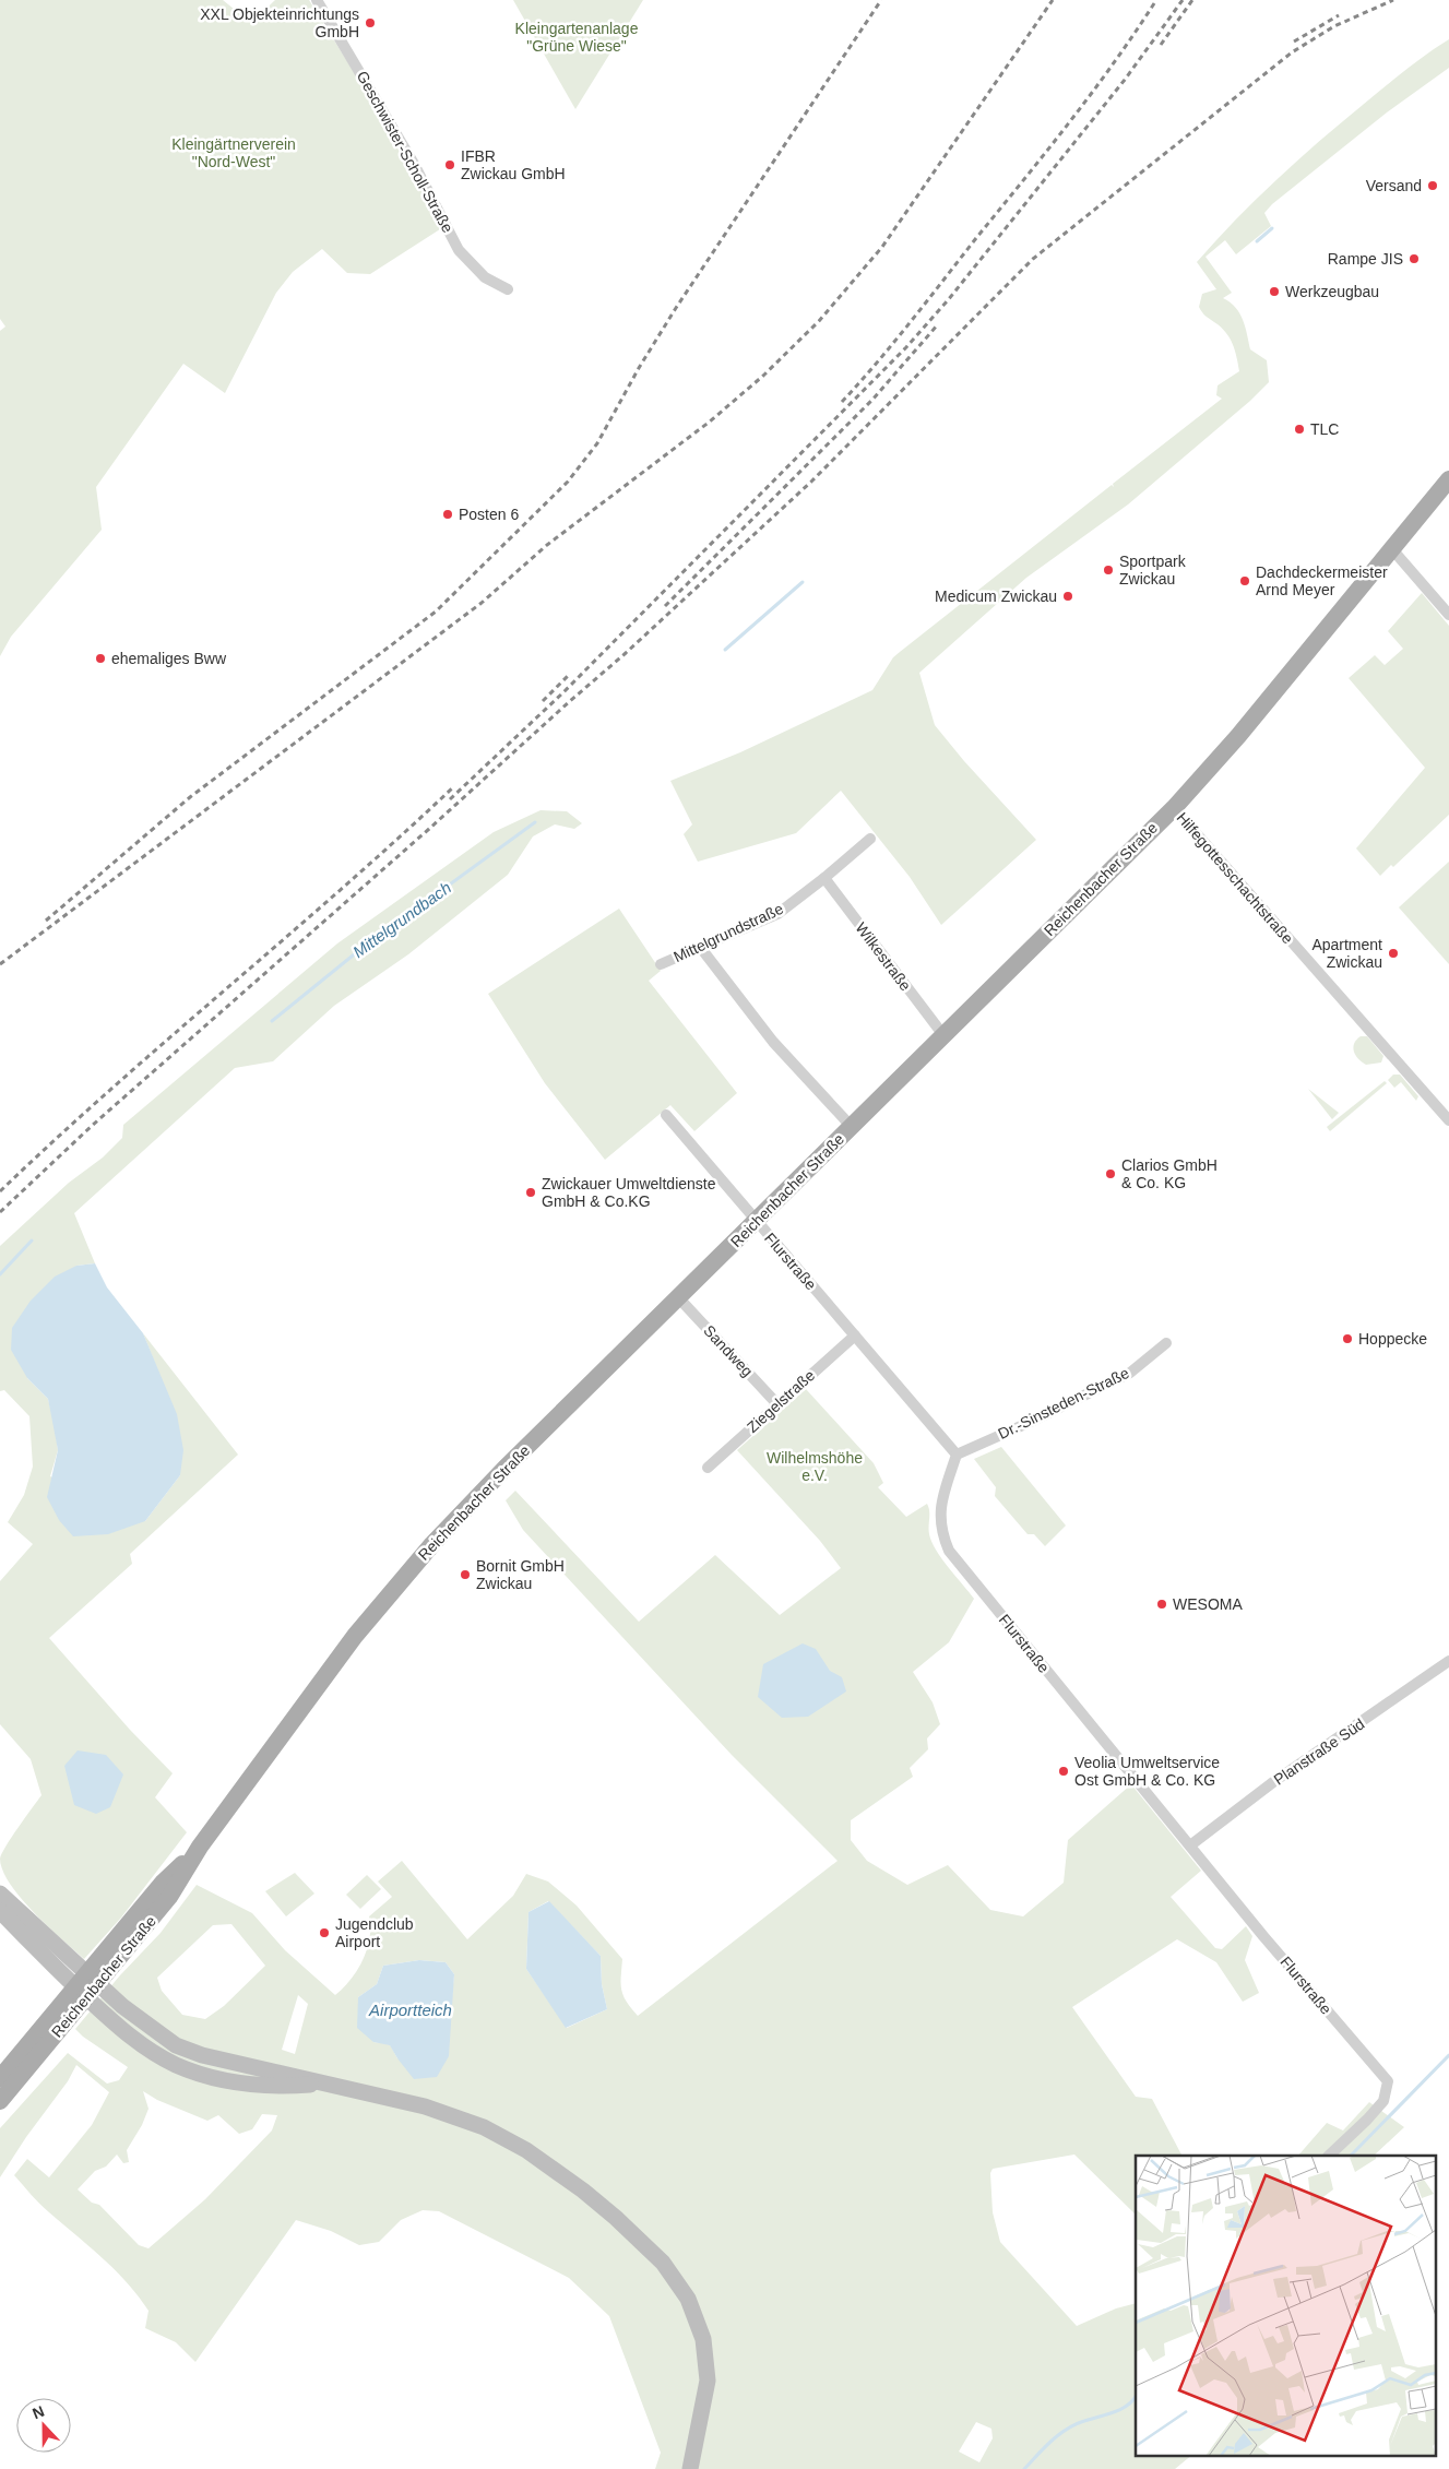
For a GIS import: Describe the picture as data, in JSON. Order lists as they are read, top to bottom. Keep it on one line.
{"streets":{"main road":["Reichenbacher Straße"],"street":["Geschwister-Scholl-Straße","Hilfegottesschachtstraße","Mittelgrundstraße","Wilkestraße","Flurstraße","Sandweg","Ziegelstraße","Dr.-Sinsteden-Straße","Planstraße Süd"]},"crossings":[["Hilfegottesschachtstraße","Reichenbacher Straße"],["Reichenbacher Straße","Wilkestraße"],["Reichenbacher Straße","Flurstraße"],["Reichenbacher Straße","Sandweg"],["Mittelgrundstraße","Wilkestraße"],["Flurstraße","Ziegelstraße"],["Flurstraße","Dr.-Sinsteden-Straße"],["Flurstraße","Planstraße Süd"],["Sandweg","Ziegelstraße"]],"water":["Mittelgrundbach","Airportteich"],"parks":["Kleingartenanlage \"Grüne Wiese\"","Kleingärtnerverein \"Nord-West\"","Wilhelmshöhe e.V."],"places":["XXL Objekteinrichtungs GmbH","IFBR Zwickau GmbH","Versand","Rampe JIS","Werkzeugbau","TLC","Posten 6","Sportpark Zwickau","Dachdeckermeister Arnd Meyer","Medicum Zwickau","ehemaliges Bww","Apartment Zwickau","Clarios GmbH & Co. KG","Zwickauer Umweltdienste GmbH & Co.KG","Hoppecke","Bornit GmbH Zwickau","WESOMA","Veolia Umweltservice Ost GmbH & Co. KG","Jugendclub Airport"],"north":"top"}
